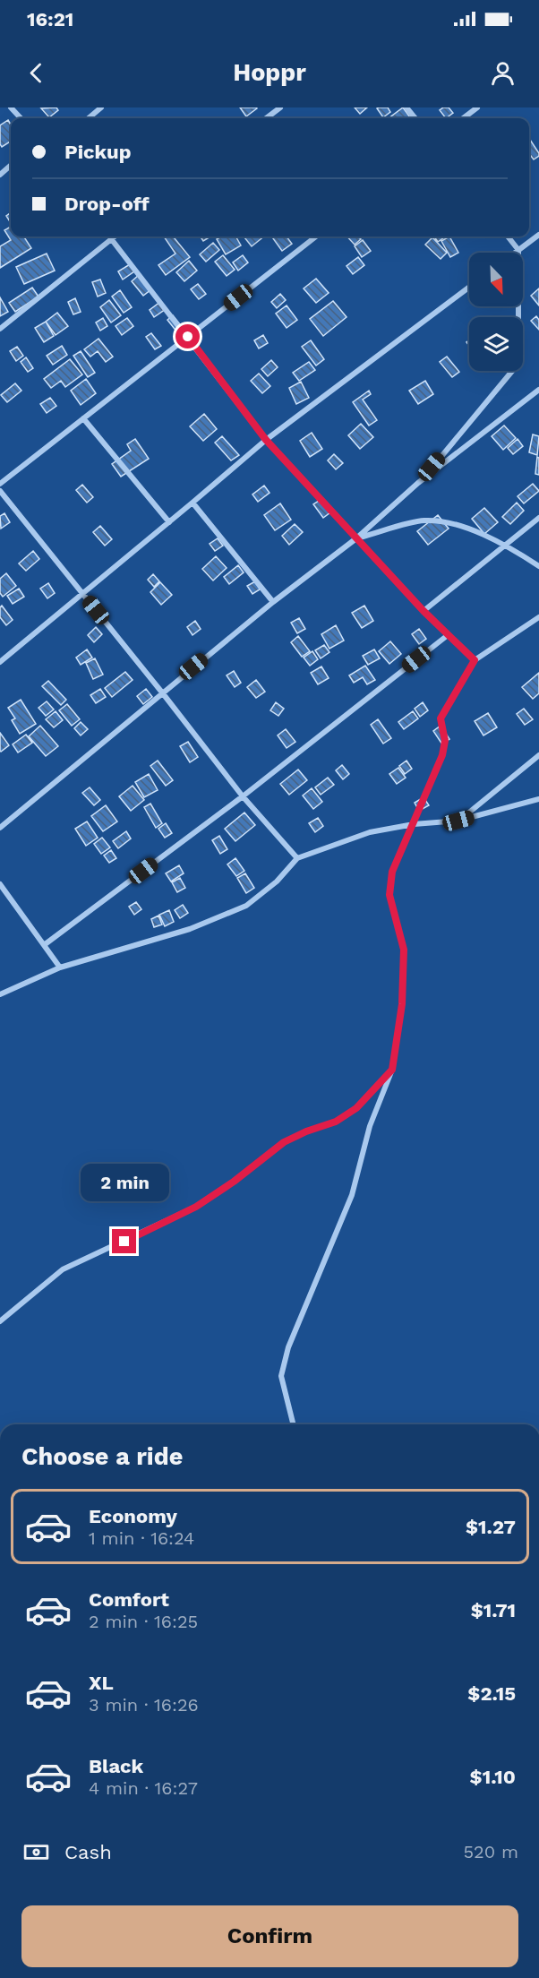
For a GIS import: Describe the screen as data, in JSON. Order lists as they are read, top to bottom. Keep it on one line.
{"north":"bottom right","page":{"status":"16:21","header":"Hoppr","banner":["Pickup","Drop-off"],"bubble":"2 min","heading":"Choose a ride","list":[{"name":"Economy","note":"1 min · 16:24","value":"$1.27"},{"name":"Comfort","note":"2 min · 16:25","value":"$1.71"},{"name":"XL","note":"3 min · 16:26","value":"$2.15"},{"name":"Black","note":"4 min · 16:27","value":"$1.10"}],"pay":["Cash","520 m"],"buttons":"Confirm"}}
